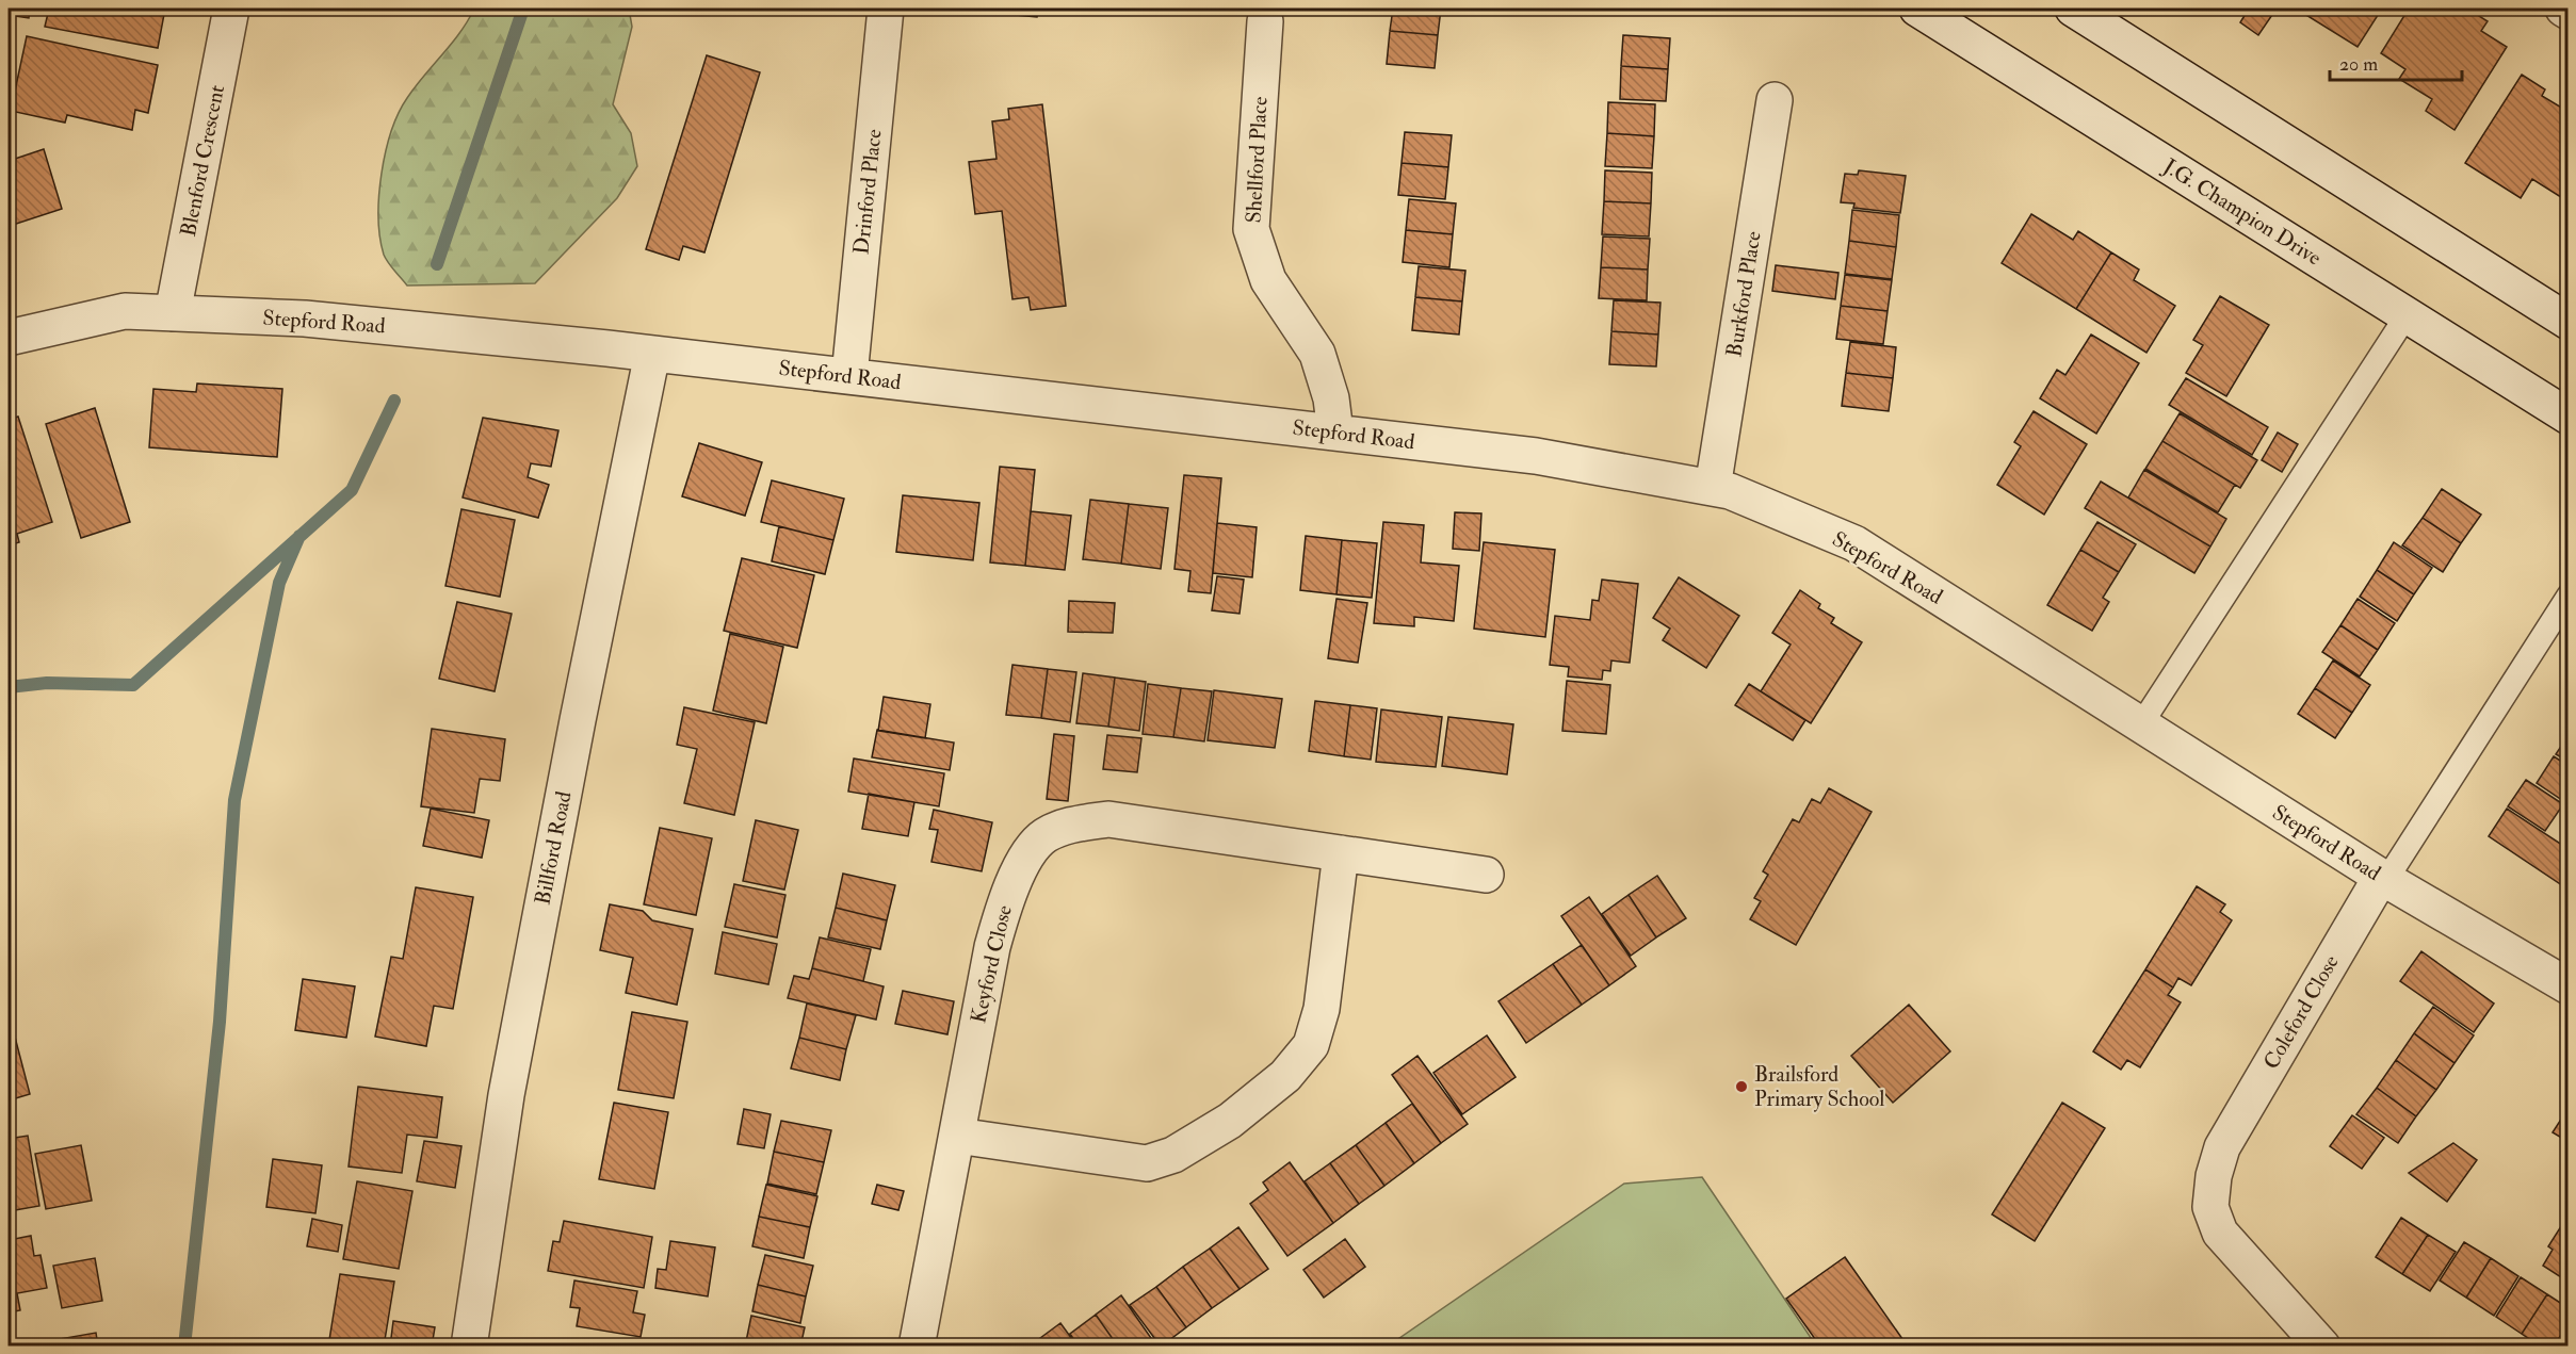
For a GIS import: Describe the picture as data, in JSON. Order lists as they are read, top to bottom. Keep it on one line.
{"streets":{"street":["Shellford Place","Blenford Crescent","Drinford Place","J.G. Champion Drive","Burkford Place","Stepford Road","Billford Road","Keyford Close","Coleford Close"]},"crossings":[["Shellford Place","Stepford Road"],["Blenford Crescent","Stepford Road"],["Drinford Place","Stepford Road"],["Burkford Place","Stepford Road"],["Stepford Road","Billford Road"],["Stepford Road","Coleford Close"]],"places":["Brailsford Primary School"],"scale_bar":"20 m"}
